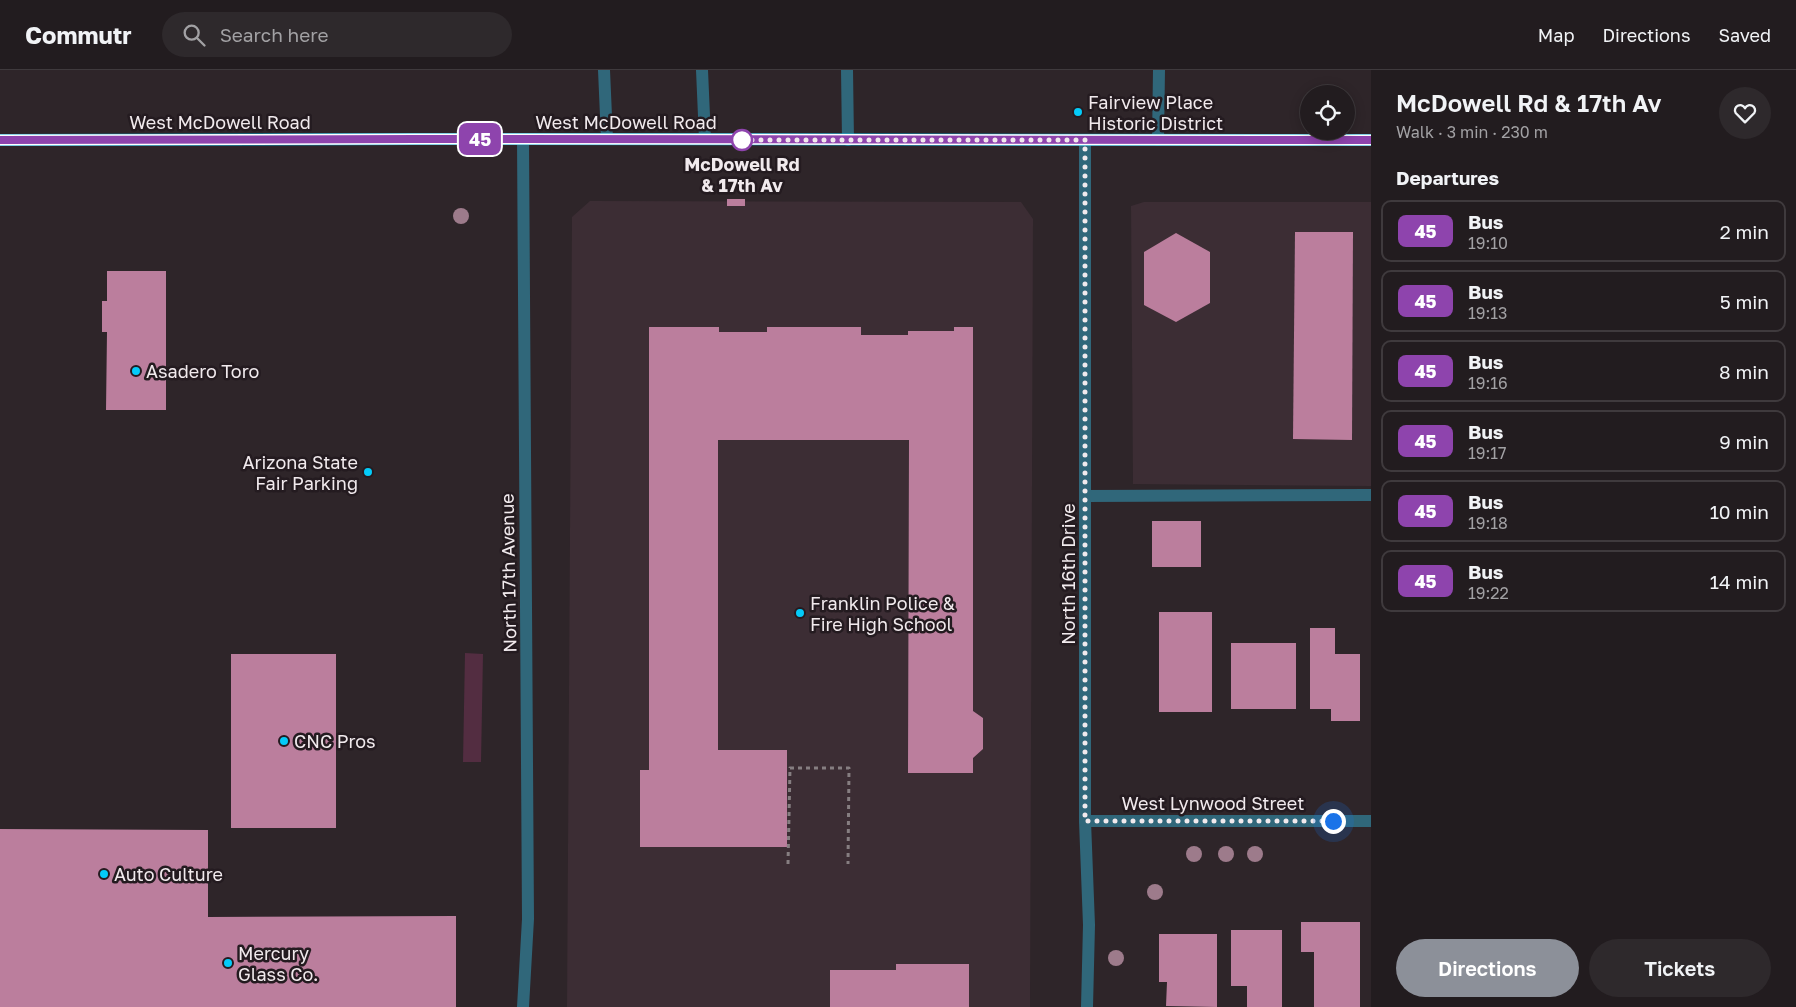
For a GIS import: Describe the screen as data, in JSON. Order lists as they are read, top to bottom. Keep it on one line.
{"streets":{"main road":["West McDowell Road"],"street":["North 17th Avenue","North 16th Drive","West Lynwood Street"]},"crossings":[["West McDowell Road","North 17th Avenue"],["West McDowell Road","North 16th Drive"],["North 16th Drive","West Lynwood Street"]],"places":["Fairview Place Historic District","McDowell Rd & 17th Av","Asadero Toro","Arizona State Fair Parking","Franklin Police & Fire High School","CNC Pros","Auto Culture","Mercury Glass Co."],"lines":["bus line 45"],"page":{"header":"Commutr","search":"Search here","nav":["Map","Directions","Saved"],"on_map":"45","heading":[["McDowell Rd & 17th Av","Walk · 3 min · 230 m"],"Departures"],"list":[{"mark":"45","name":"Bus","note":"19:10","value":"2 min"},{"mark":"45","name":"Bus","note":"19:13","value":"5 min"},{"mark":"45","name":"Bus","note":"19:16","value":"8 min"},{"mark":"45","name":"Bus","note":"19:17","value":"9 min"},{"mark":"45","name":"Bus","note":"19:18","value":"10 min"},{"mark":"45","name":"Bus","note":"19:22","value":"14 min"}],"buttons":["Directions","Tickets"]}}
